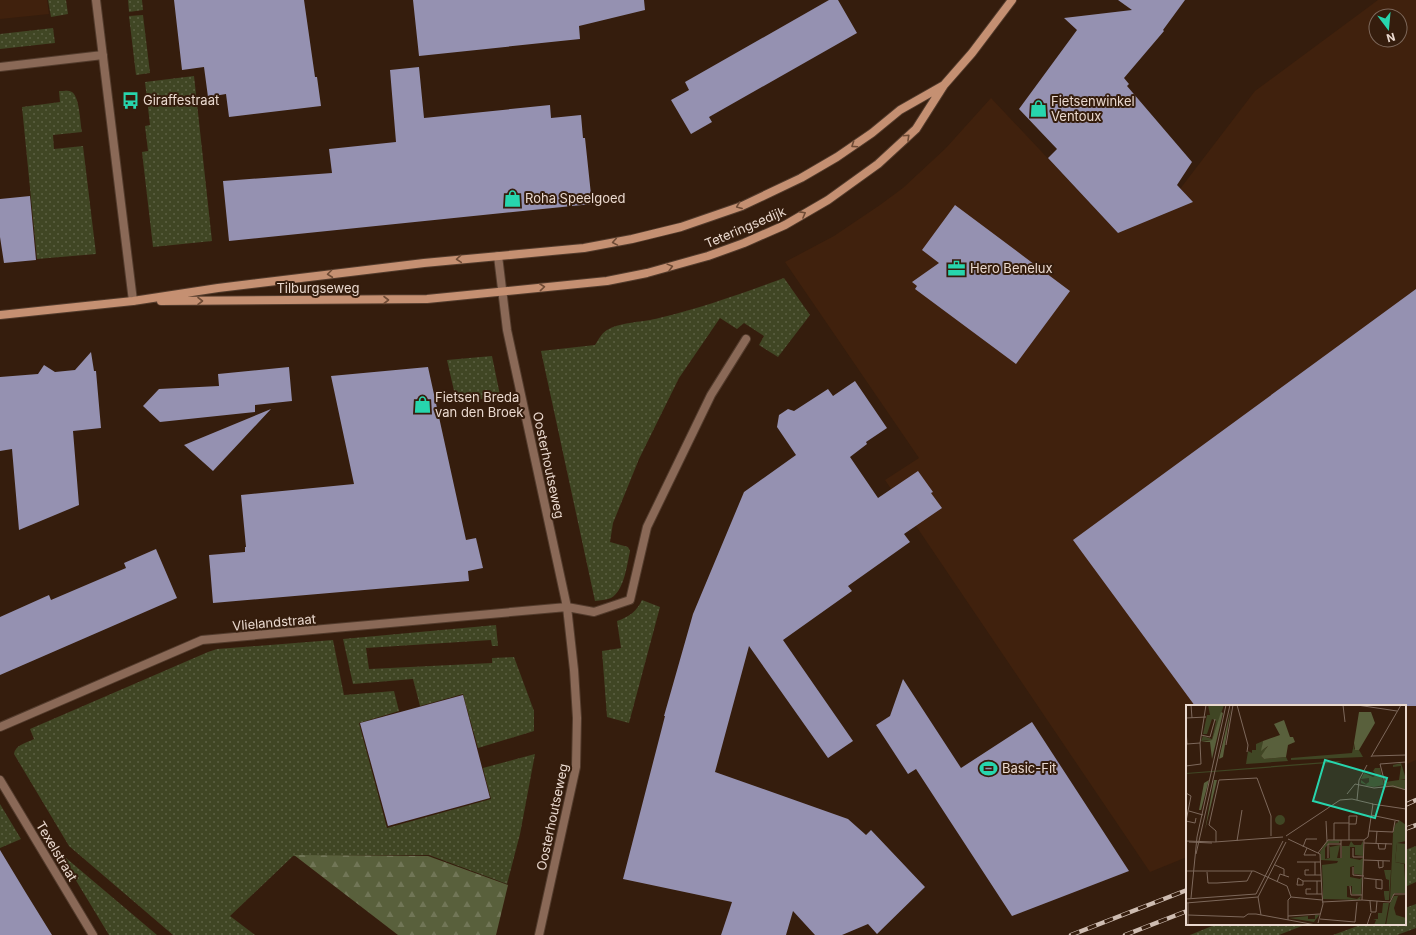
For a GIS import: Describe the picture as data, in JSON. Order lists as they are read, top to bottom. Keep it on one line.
{"streets":{"main road":["Teteringsedijk","Tilburgseweg"],"street":["Oosterhoutseweg","Vlielandstraat","Texelstraat"]},"crossings":[["Teteringsedijk","Tilburgseweg"],["Teteringsedijk","Oosterhoutseweg"],["Tilburgseweg","Oosterhoutseweg"],["Oosterhoutseweg","Vlielandstraat"]],"places":{"bus stop":["Giraffestraat"],"shop":["Fietsenwinkel Ventoux","Roha Speelgoed","Fietsen Breda van den Broek"],"office":["Hero Benelux"],"sports":["Basic-Fit"]},"north":"bottom"}
